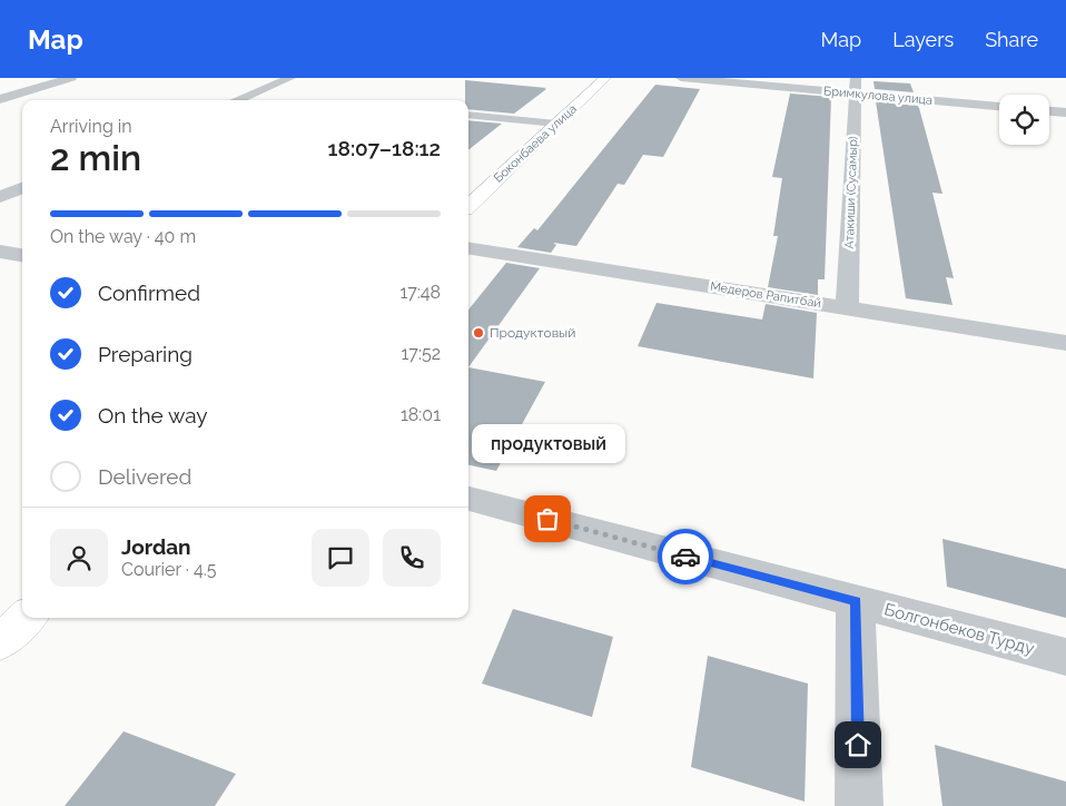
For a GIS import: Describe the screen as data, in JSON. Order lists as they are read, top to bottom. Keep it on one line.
{"streets":{"street":["Бримкулова улица","Боконбаева улица","Атакиши (Сусамыр)","Медеров Рапитбай","Болгонбеков Турду"]},"crossings":[["Бримкулова улица","Атакиши (Сусамыр)"],["Атакиши (Сусамыр)","Медеров Рапитбай"]],"places":["Продуктовый","продуктовый"],"page":{"header":"Map","nav":["Map","Layers","Share"],"heading":["2 min","Arriving in","18:07–18:12"],"panel":["Jordan","Courier · 4.5"],"bar":"On the way · 40 m","list":[["Confirmed","17:48"],["Preparing","17:52"],["On the way","18:01"],"Delivered"],"bubble":"продуктовый"}}
